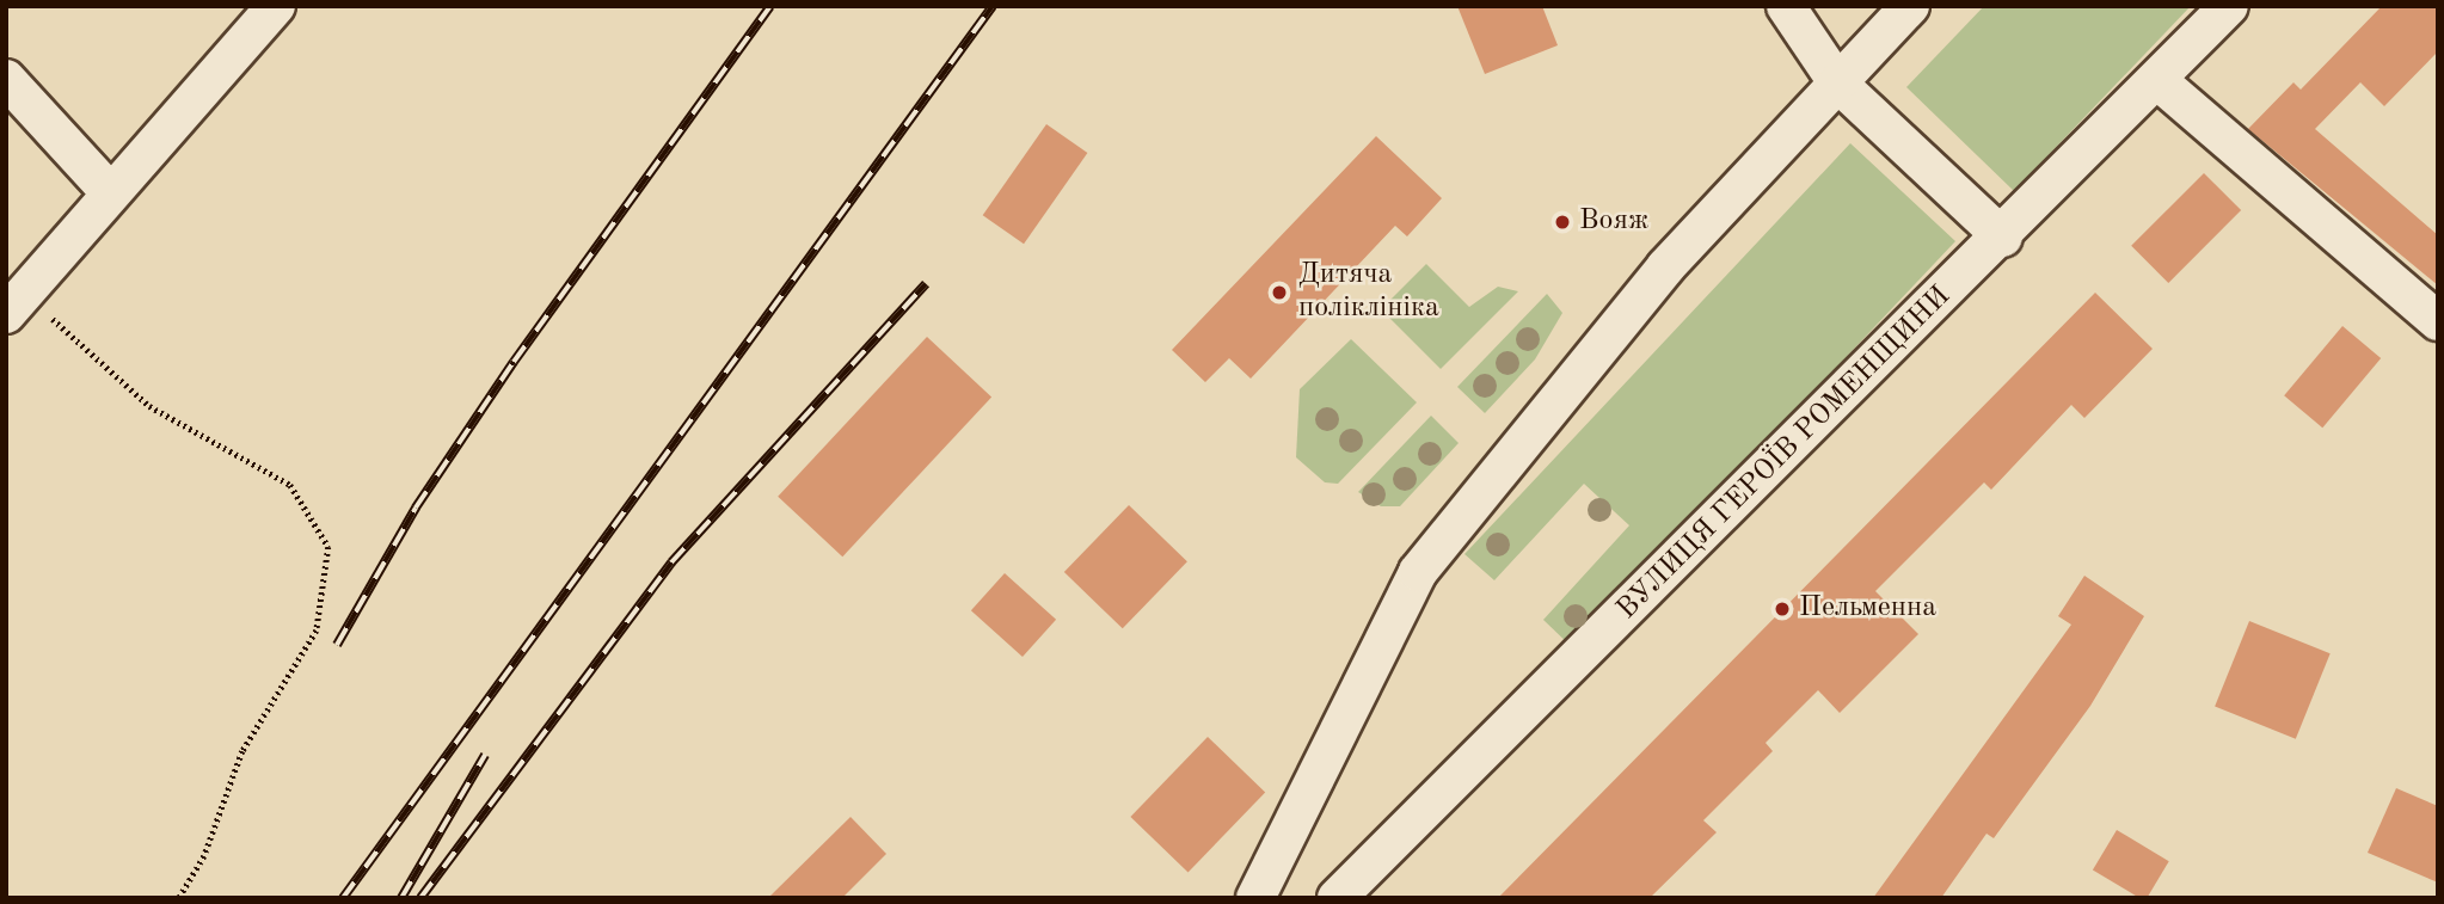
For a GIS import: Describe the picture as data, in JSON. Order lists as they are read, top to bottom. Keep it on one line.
{"streets":{"street":["ВУЛИЦЯ ГЕРОЇВ РОМЕНЩИНИ"]},"places":["Вояж","Дитяча поліклініка","Пельменна"]}
